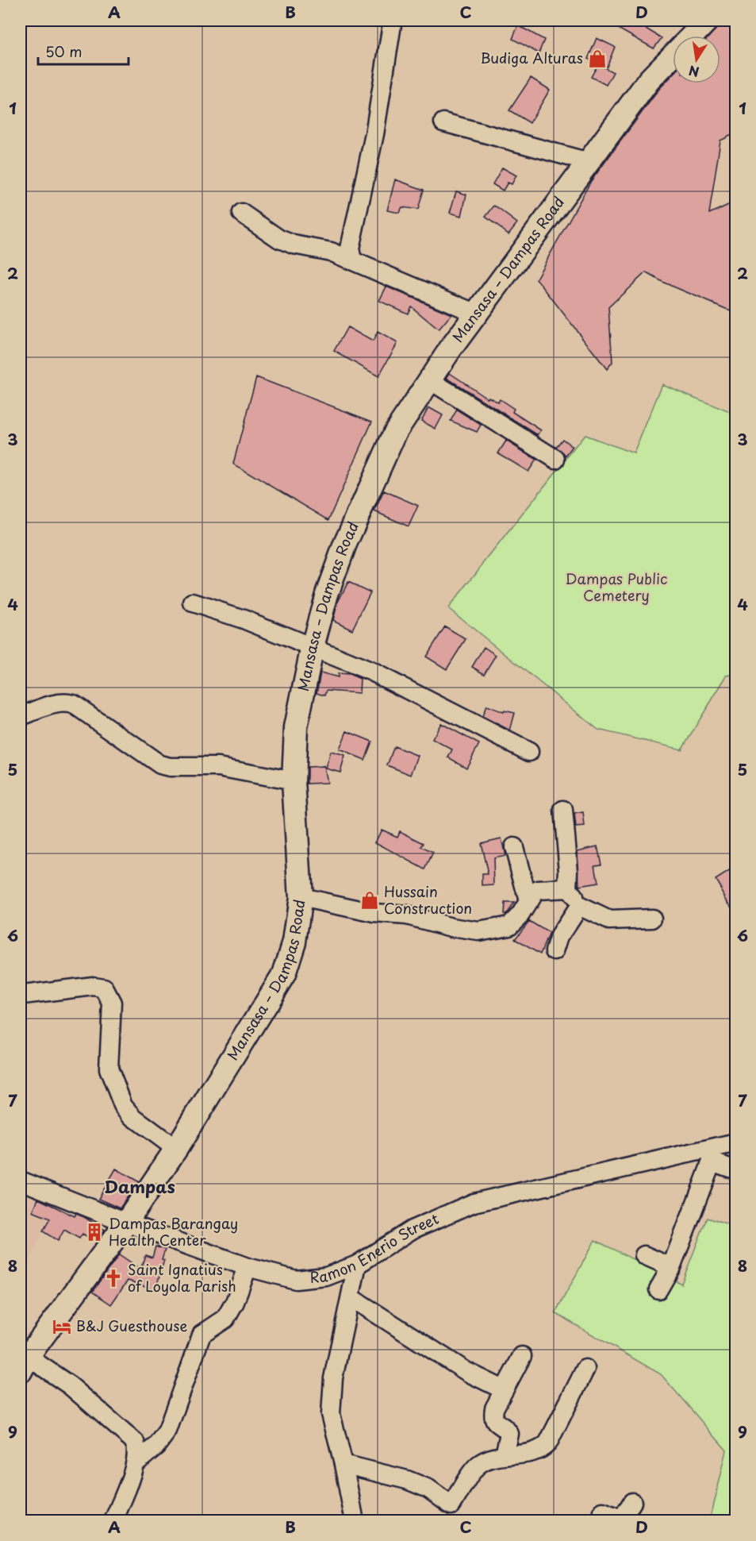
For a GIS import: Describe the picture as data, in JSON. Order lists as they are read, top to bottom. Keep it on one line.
{"streets":{"main road":["Mansasa – Dampas Road"],"street":["Ramon Enerio Street"]},"crossings":[["Mansasa – Dampas Road","Ramon Enerio Street"]],"districts":["Dampas"],"parks":["Dampas Public Cemetery"],"places":{"shop":["Budiga Alturas","Hussain Construction"],"building":["Dampas Barangay Health Center"],"church":["Saint Ignatius of Loyola Parish"],"hotel":["B&J Guesthouse"]},"scale_bar":"50 m","north":"bottom","grid":{"columns":["A","B","C","D"],"rows":["1","2","3","4","5","6","7","8","9"]}}
